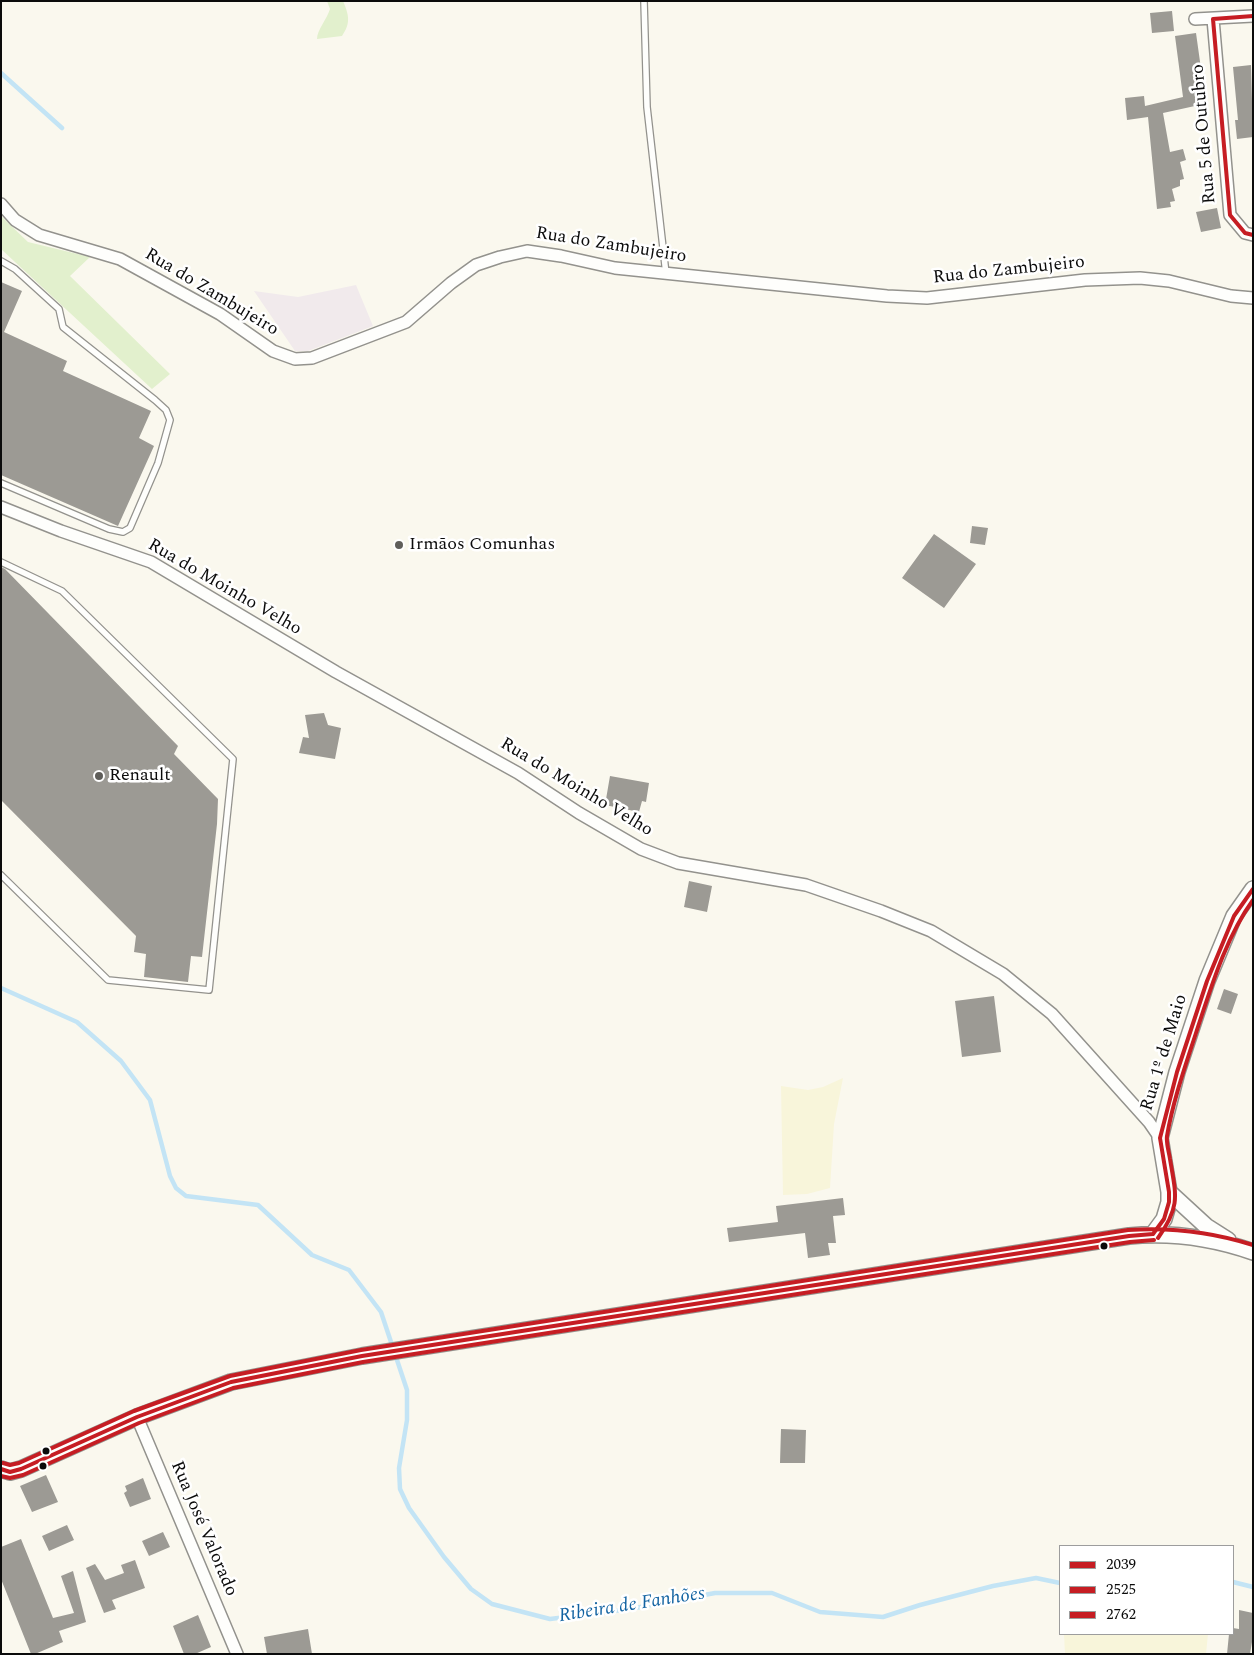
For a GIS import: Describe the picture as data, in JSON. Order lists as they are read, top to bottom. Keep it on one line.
{"streets":{"street":["Rua 5 de Outubro","Rua do Zambujeiro","Rua do Moinho Velho","Rua 1º de Maio","Rua José Valorado"]},"crossings":[["Rua do Moinho Velho","Rua 1º de Maio"]],"water":["Ribeira de Fanhões"],"places":["Irmãos Comunhas","Renault"],"lines":["transit line 2039","transit line 2525","transit line 2762"],"legend":["2039","2525","2762"]}
